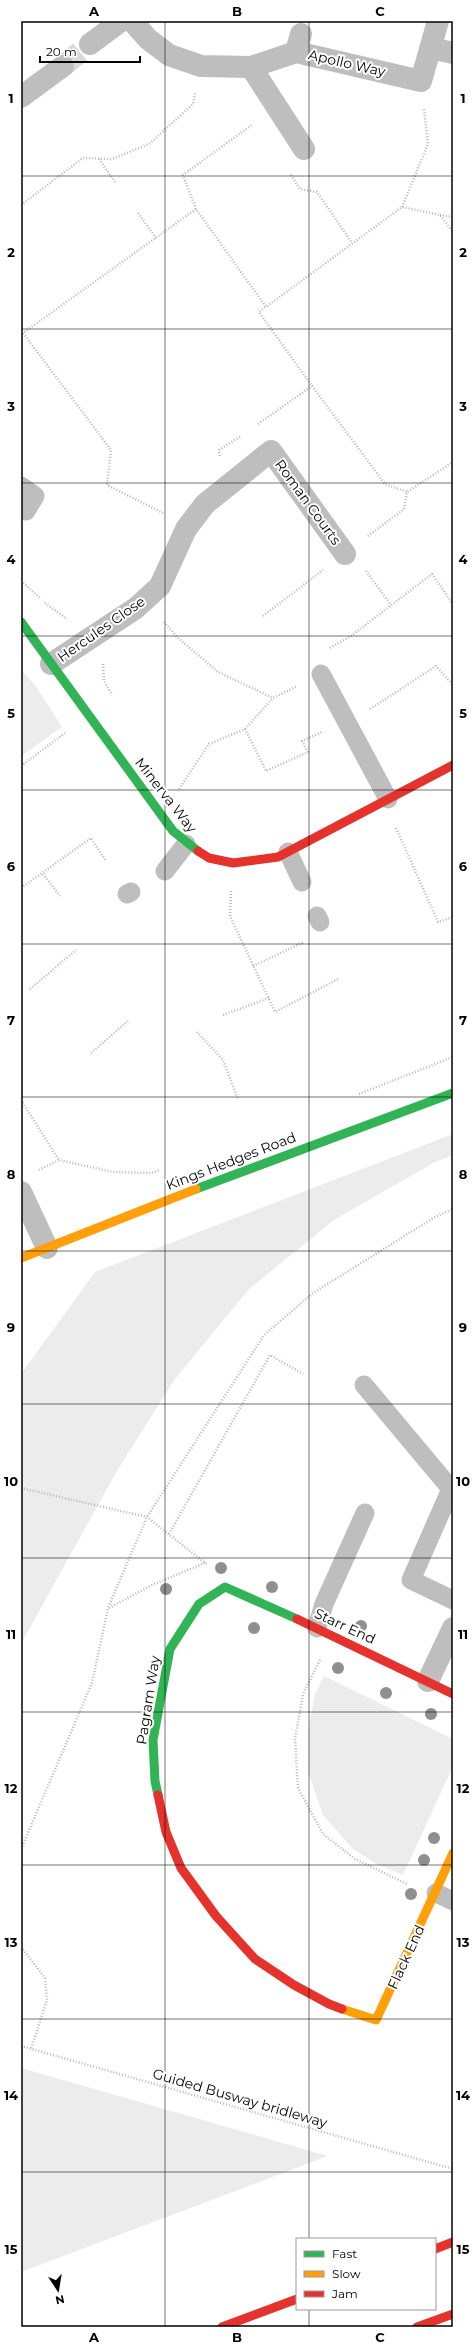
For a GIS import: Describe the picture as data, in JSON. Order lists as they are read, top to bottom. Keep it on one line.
{"streets":{"main road":["Minerva Way","Kings Hedges Road","Starr End","Pagram Way","Flack End"],"street":["Apollo Way","Roman Courts","Hercules Close"],"path":["Guided Busway bridleway"]},"crossings":[["Roman Courts","Hercules Close"],["Hercules Close","Minerva Way"],["Starr End","Pagram Way"],["Pagram Way","Flack End"]],"legend":["Fast","Slow","Jam"],"scale_bar":"20 m","north":"bottom","grid":{"columns":["A","B","C"],"rows":["1","2","3","4","5","6","7","8","9","10","11","12","13","14","15"]}}
